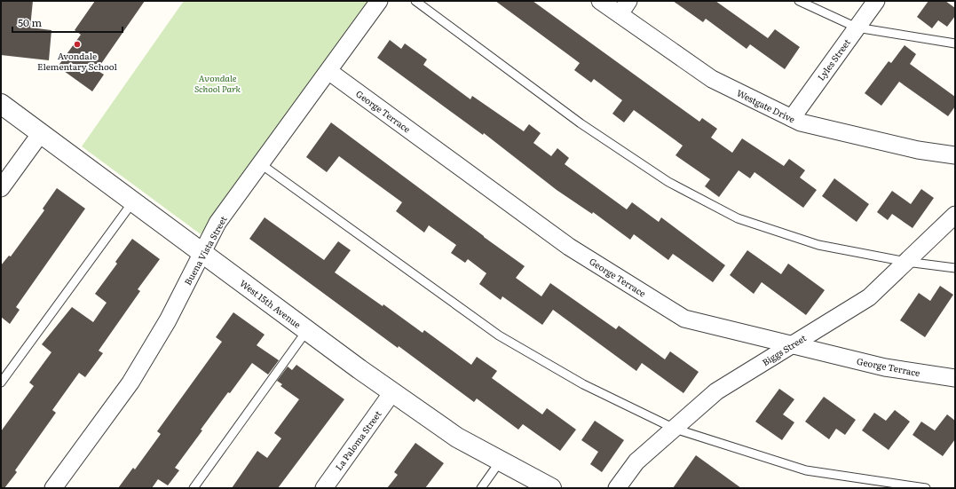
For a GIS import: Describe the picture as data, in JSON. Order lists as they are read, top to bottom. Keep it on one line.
{"streets":{"street":["Lyles Street","Westgate Drive","George Terrace","Buena Vista Street","West 15th Avenue","Biggs Street","La Paloma Street"]},"crossings":[["Lyles Street","Westgate Drive"],["George Terrace","Buena Vista Street"],["George Terrace","Biggs Street"],["Buena Vista Street","West 15th Avenue"],["West 15th Avenue","La Paloma Street"]],"parks":["Avondale School Park"],"places":["Avondale Elementary School"],"scale_bar":"50 m"}
